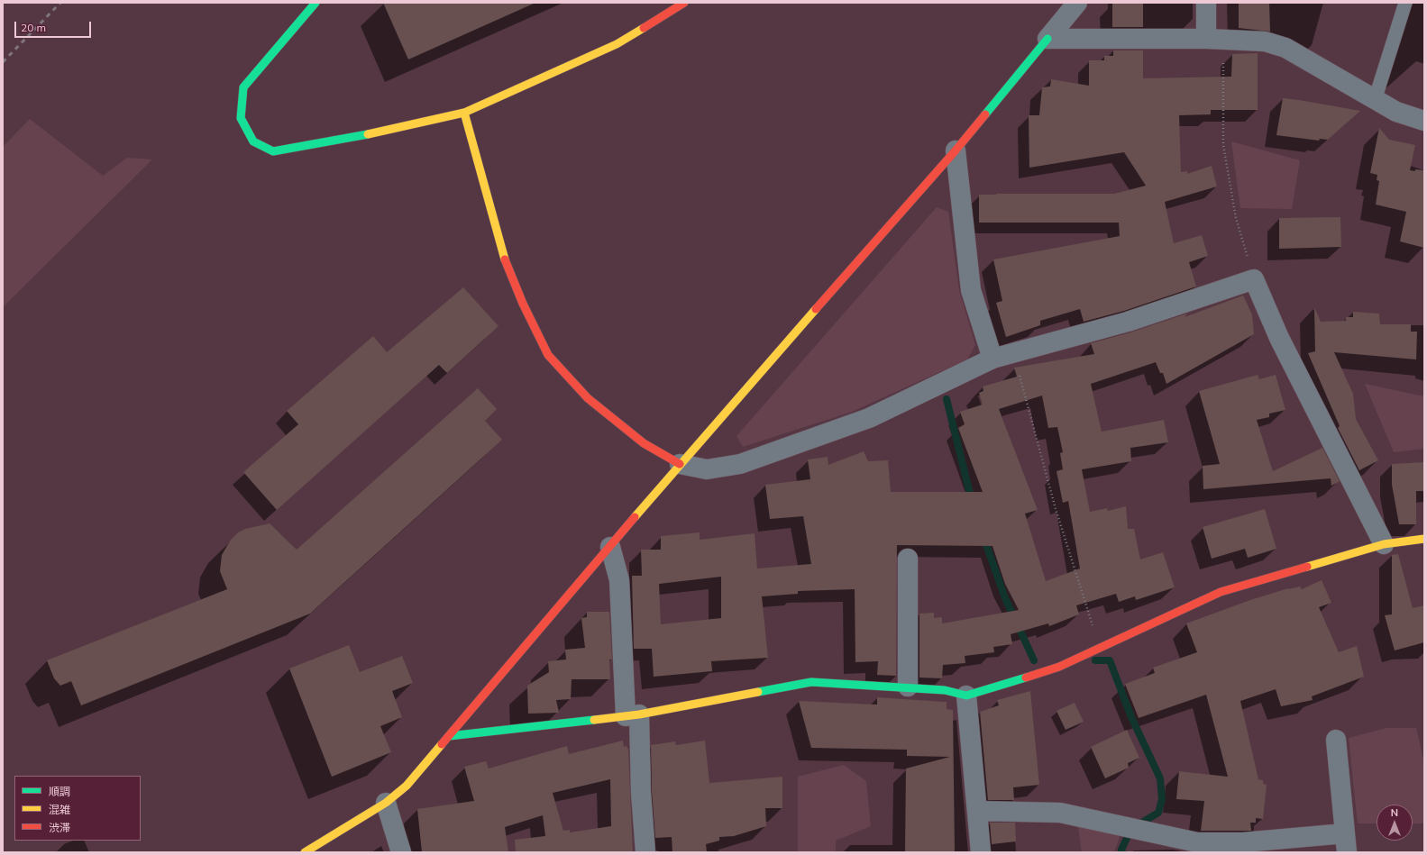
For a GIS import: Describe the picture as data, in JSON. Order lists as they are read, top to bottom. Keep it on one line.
{"legend":["順調","混雑","渋滞"],"scale_bar":"20 m","north":"top"}
